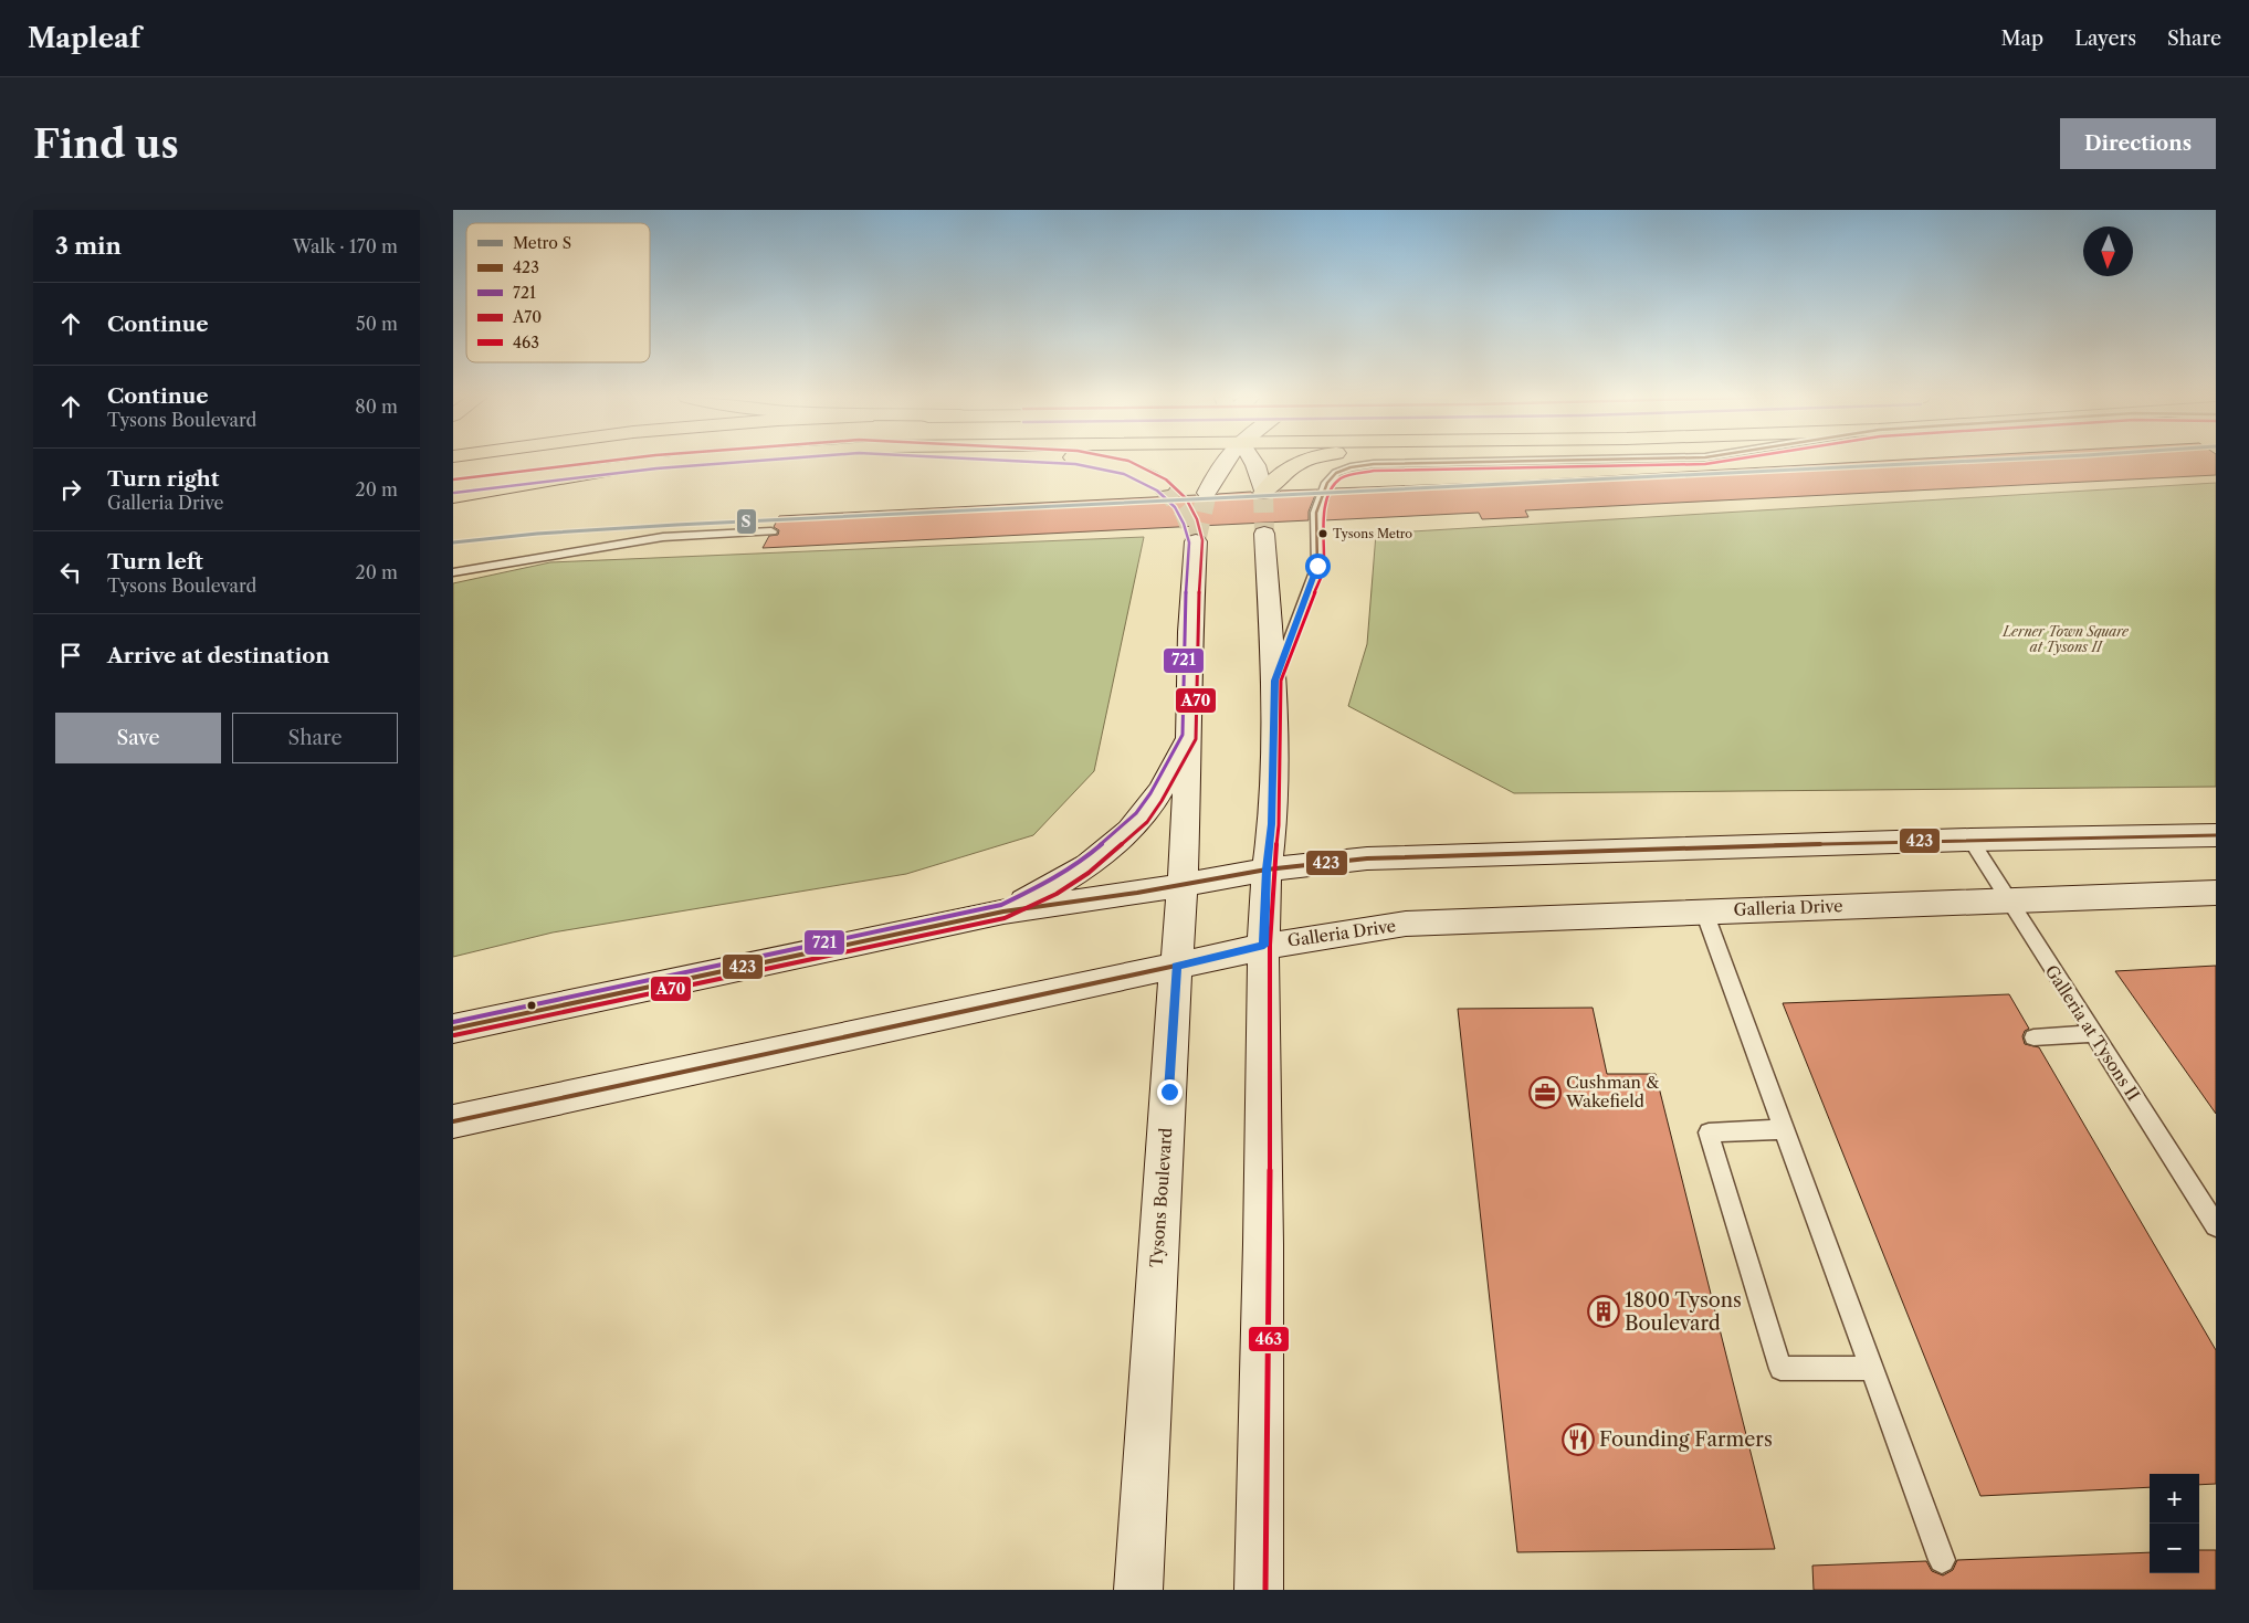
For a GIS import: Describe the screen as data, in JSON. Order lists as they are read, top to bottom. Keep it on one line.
{"streets":{"street":["Galleria Drive","Tysons Boulevard"],"lane":["Galleria at Tysons II"]},"crossings":[["Galleria Drive","Galleria at Tysons II"],["Galleria Drive","Tysons Boulevard"]],"parks":["Lerner Town Square at Tysons II"],"places":{"other":["Tysons Metro"],"office":["Cushman & Wakefield"],"building":["1800 Tysons Boulevard"],"restaurant":["Founding Farmers"]},"lines":["metro line S","transit line 423","transit line 721","transit line A70","transit line 463"],"legend":["Metro S","423","721","A70","463"],"north":"bottom","page":{"header":"Mapleaf","nav":["Map","Layers","Share"],"buttons":["Directions",["Save","Share"]],"title":"Find us","heading":["3 min","Walk · 170 m"],"list":[["Continue","50 m"],["Continue","Tysons Boulevard","80 m"],["Turn right","Galleria Drive","20 m"],["Turn left","Tysons Boulevard","20 m"],"Arrive at destination"],"map_buttons":["+","−"]}}
